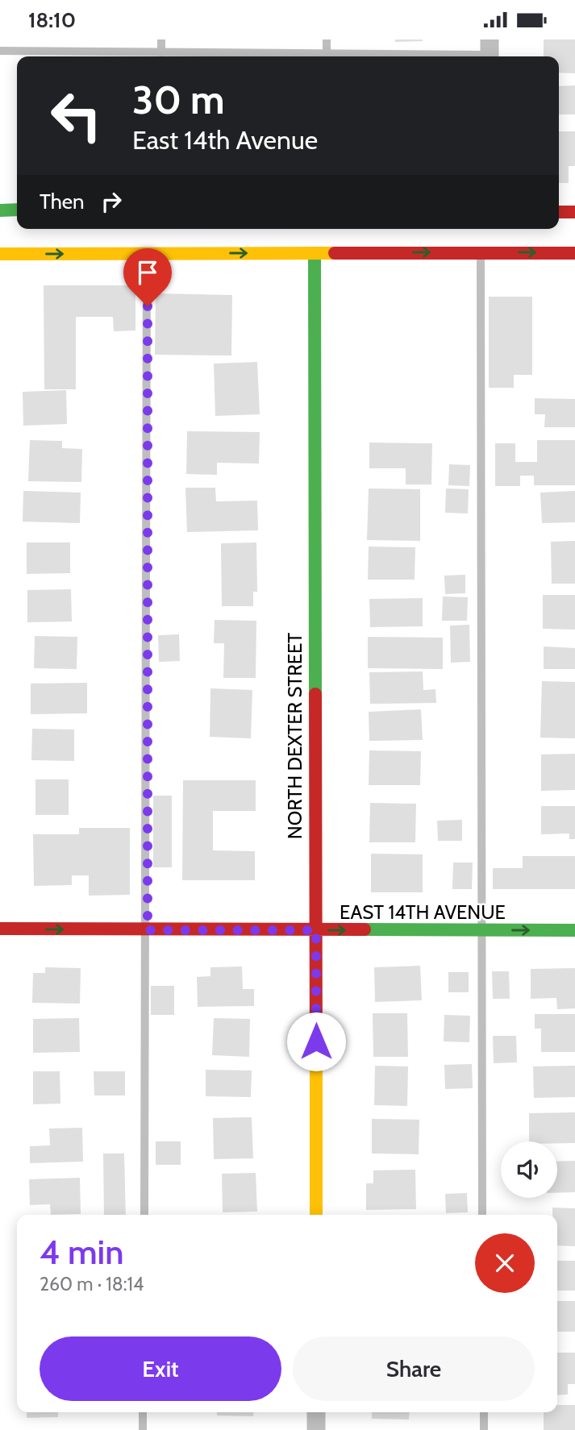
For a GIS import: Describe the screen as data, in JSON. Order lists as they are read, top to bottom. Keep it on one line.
{"streets":{"main road":["NORTH DEXTER STREET","EAST 14TH AVENUE"]},"crossings":[["NORTH DEXTER STREET","EAST 14TH AVENUE"]],"one_way":["EAST 14TH AVENUE"],"page":{"status":"18:10","turn":["30 m","East 14th Avenue"],"then":"Then","heading":["4 min","260 m · 18:14"],"buttons":["Exit","Share"]}}
